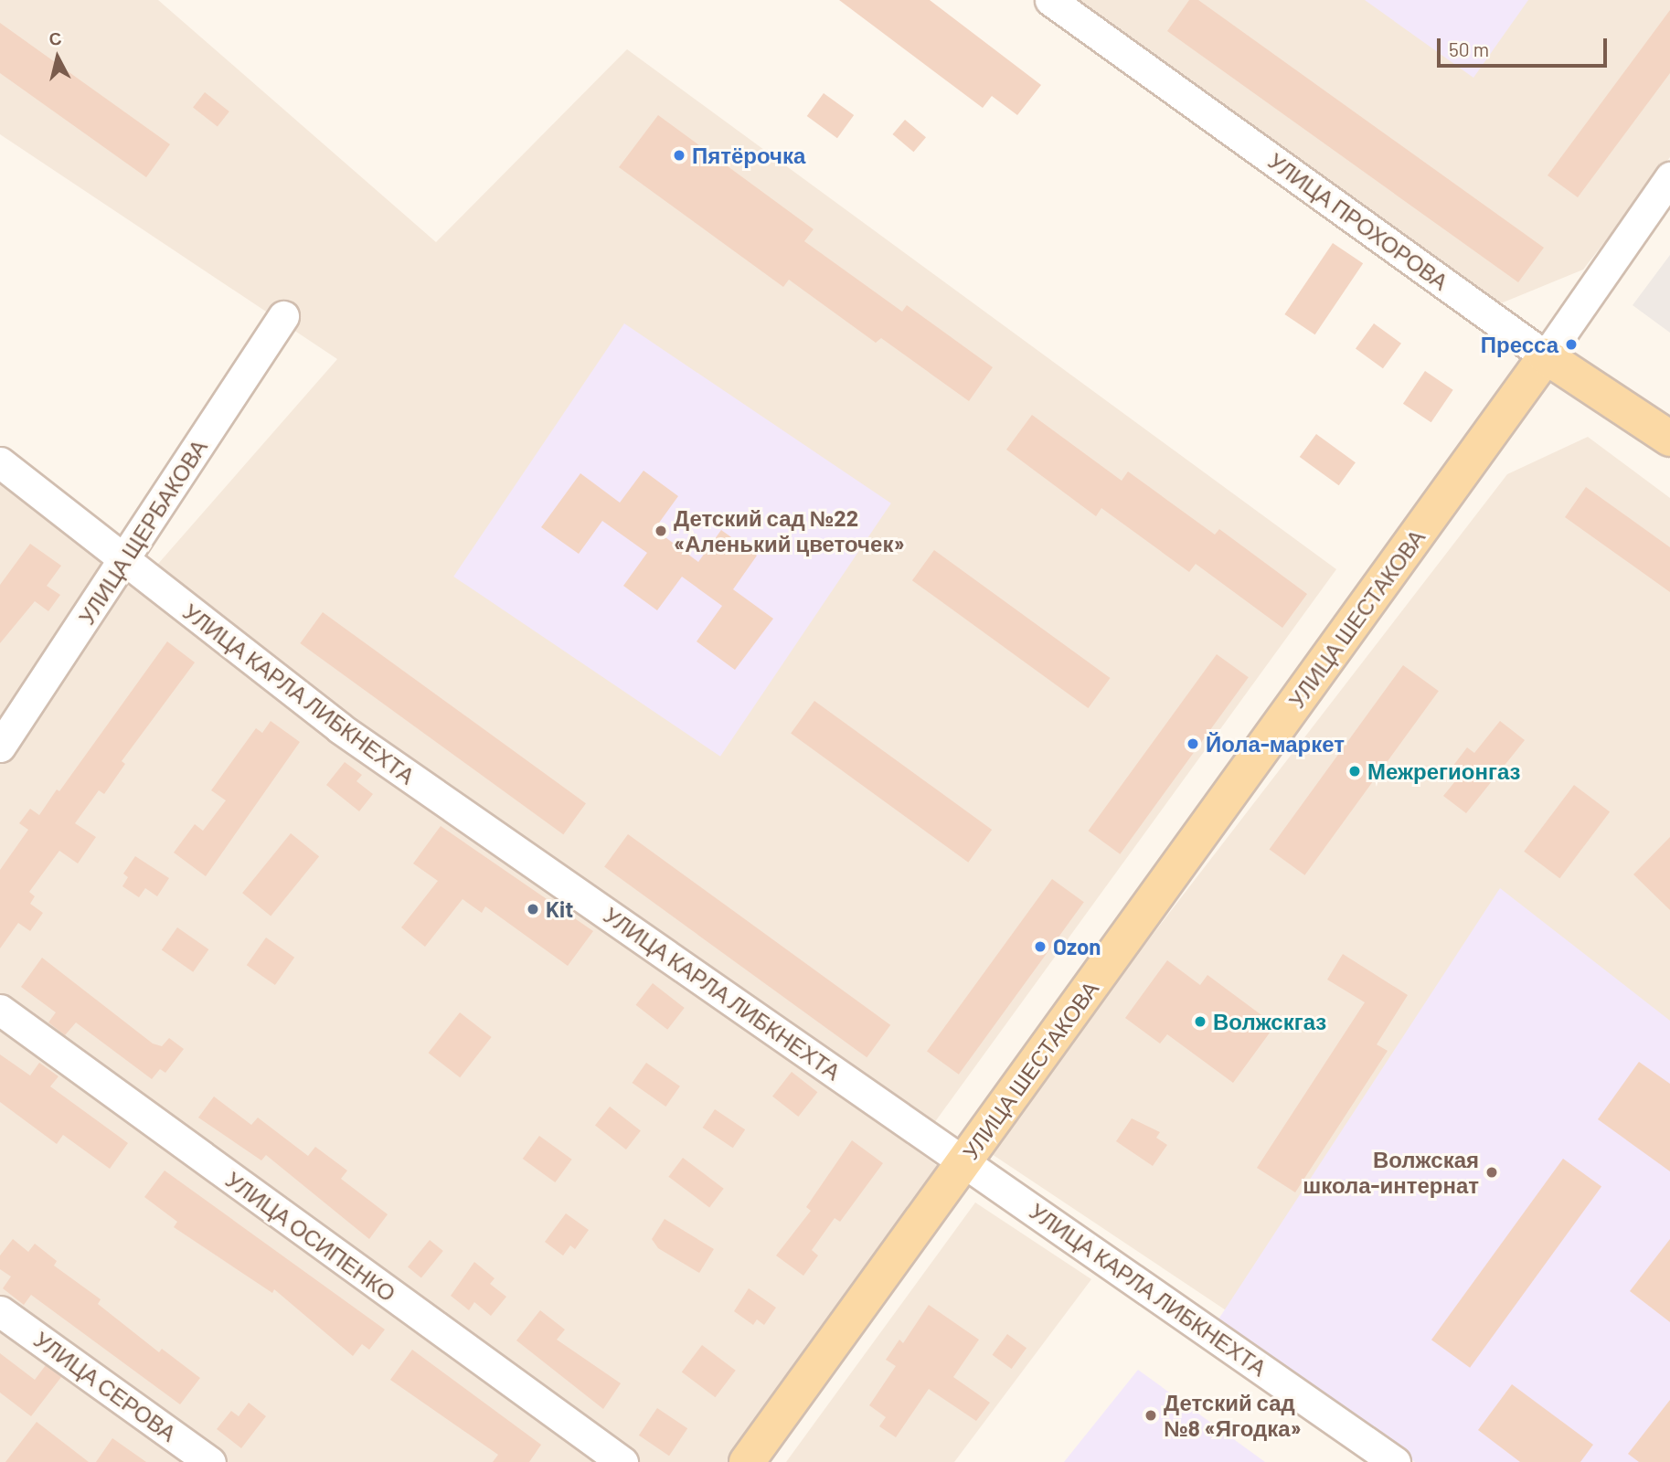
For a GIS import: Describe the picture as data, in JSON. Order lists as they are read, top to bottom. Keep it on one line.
{"streets":{"main road":["УЛИЦА ПРОХОРОВА","УЛИЦА ШЕСТАКОВА"],"street":["УЛИЦА ЩЕРБАКОВА","УЛИЦА КАРЛА ЛИБКНЕХТА","УЛИЦА ОСИПЕНКО","УЛИЦА СЕРОВА"]},"crossings":[["УЛИЦА ПРОХОРОВА","УЛИЦА ШЕСТАКОВА"],["УЛИЦА ЩЕРБАКОВА","УЛИЦА КАРЛА ЛИБКНЕХТА"],["УЛИЦА ШЕСТАКОВА","УЛИЦА КАРЛА ЛИБКНЕХТА"]],"places":["Пятёрочка","Пресса","Детский сад №22 «Аленький цветочек»","Йола-маркет","Межрегионгаз","Kit","Ozon","Волжскгаз","Волжская школа-интернат","Детский сад №8 «Ягодка»"],"scale_bar":"50 m","north":"top"}
